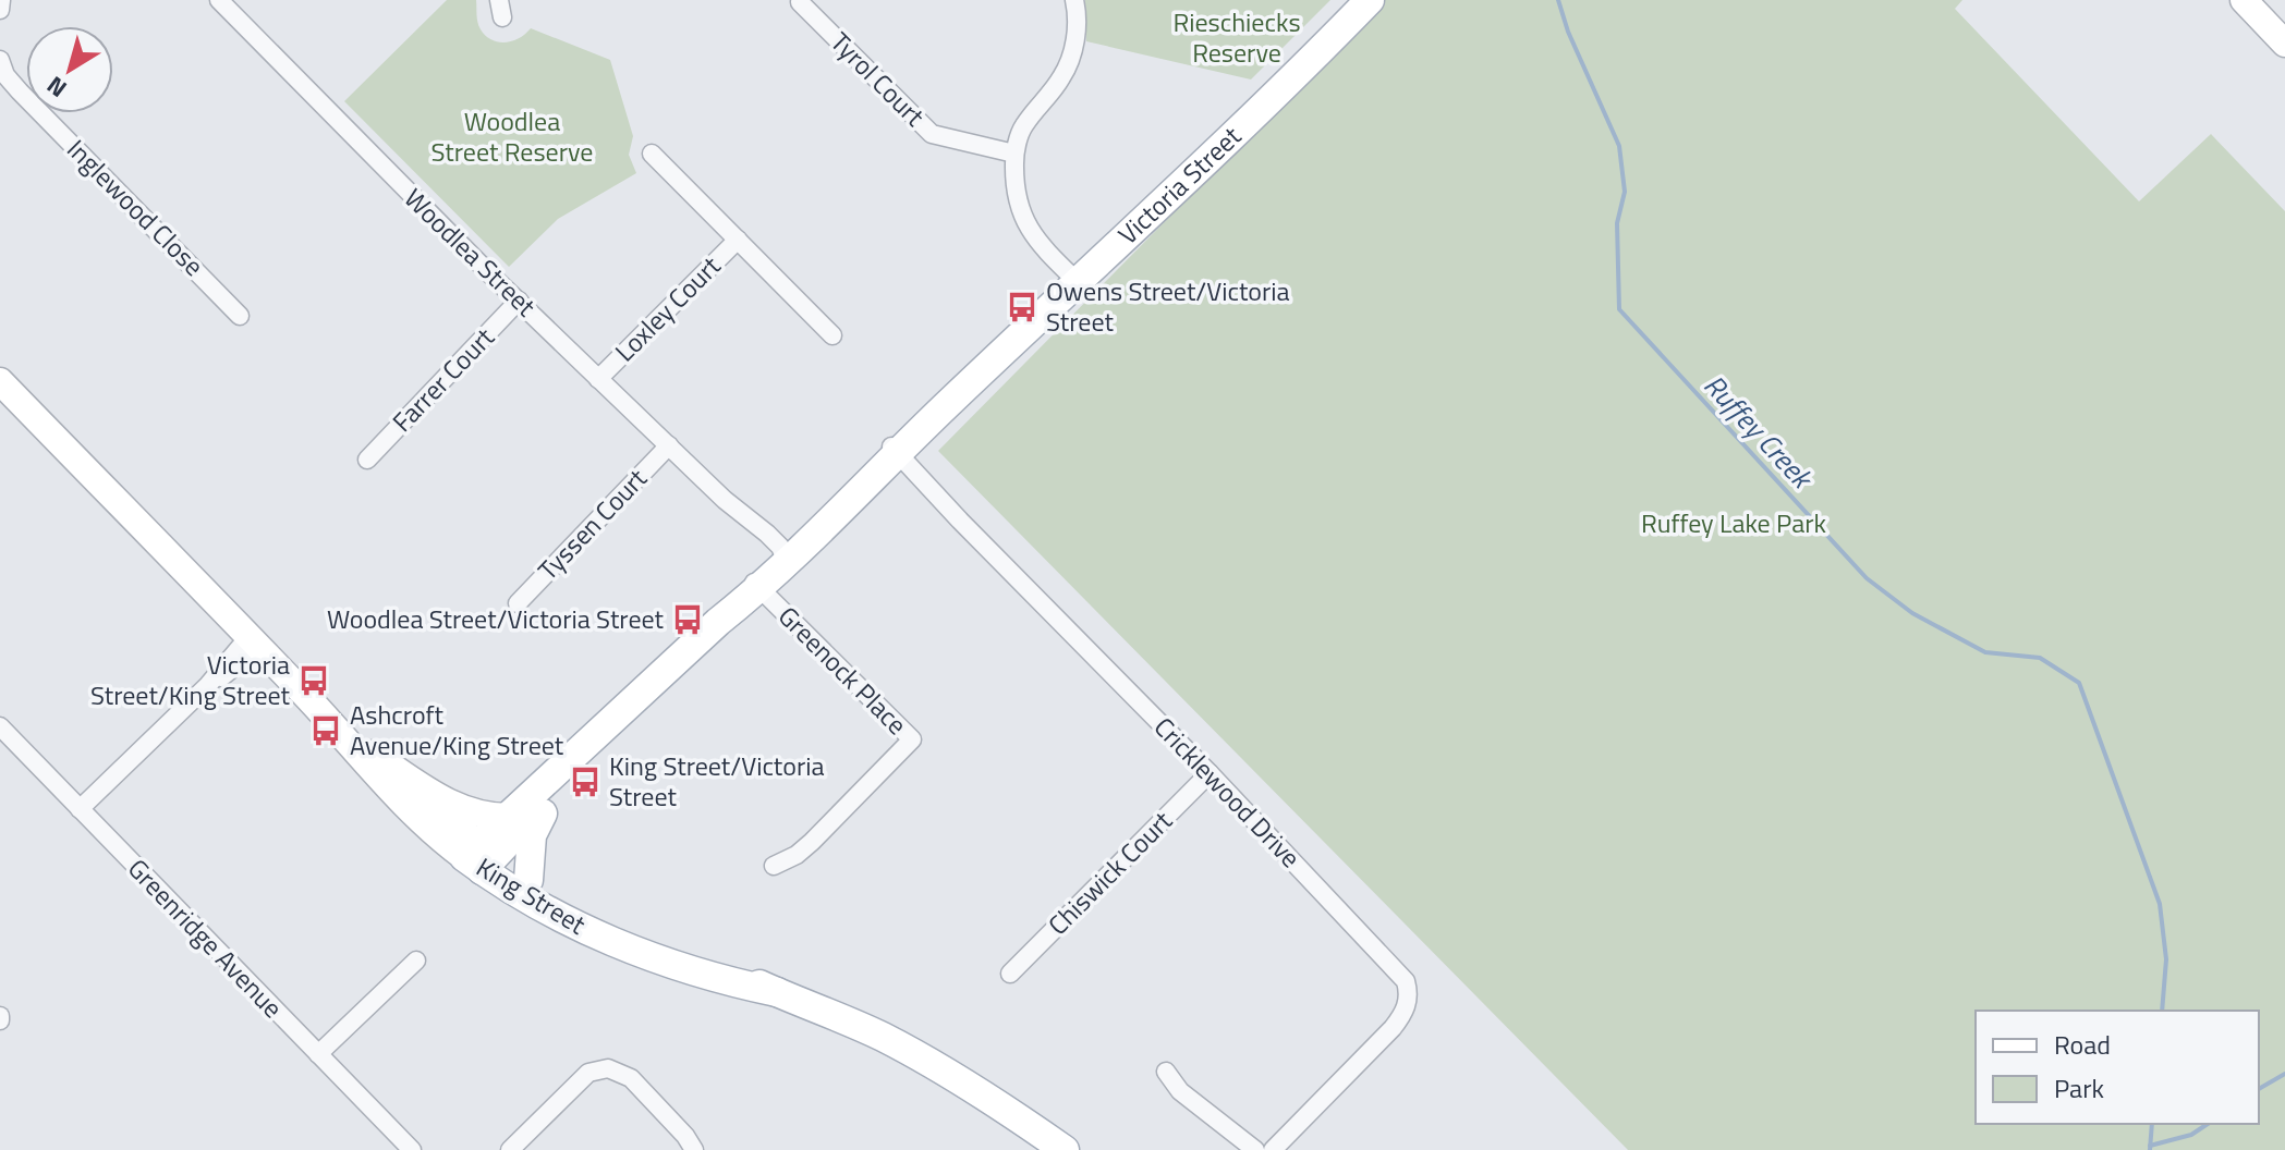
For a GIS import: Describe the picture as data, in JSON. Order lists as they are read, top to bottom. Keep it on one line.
{"streets":{"main road":["Victoria Street","King Street"],"street":["Tyrol Court","Inglewood Close","Woodlea Street","Loxley Court","Farrer Court","Tyssen Court","Greenock Place","Cricklewood Drive","Chiswick Court","Greenridge Avenue"]},"crossings":[["Victoria Street","Woodlea Street"],["Victoria Street","Greenock Place"],["Victoria Street","Cricklewood Drive"],["Victoria Street","King Street"],["Woodlea Street","Loxley Court"],["Woodlea Street","Farrer Court"],["Woodlea Street","Tyssen Court"],["Cricklewood Drive","Chiswick Court"]],"water":["Ruffey Creek"],"parks":["Rieschiecks Reserve","Woodlea Street Reserve","Ruffey Lake Park"],"places":{"bus stop":["Owens Street/Victoria Street","Woodlea Street/Victoria Street","Victoria Street/King Street","Ashcroft Avenue/King Street","King Street/Victoria Street"]},"legend":["Road","Park"],"north":"bottom left"}
